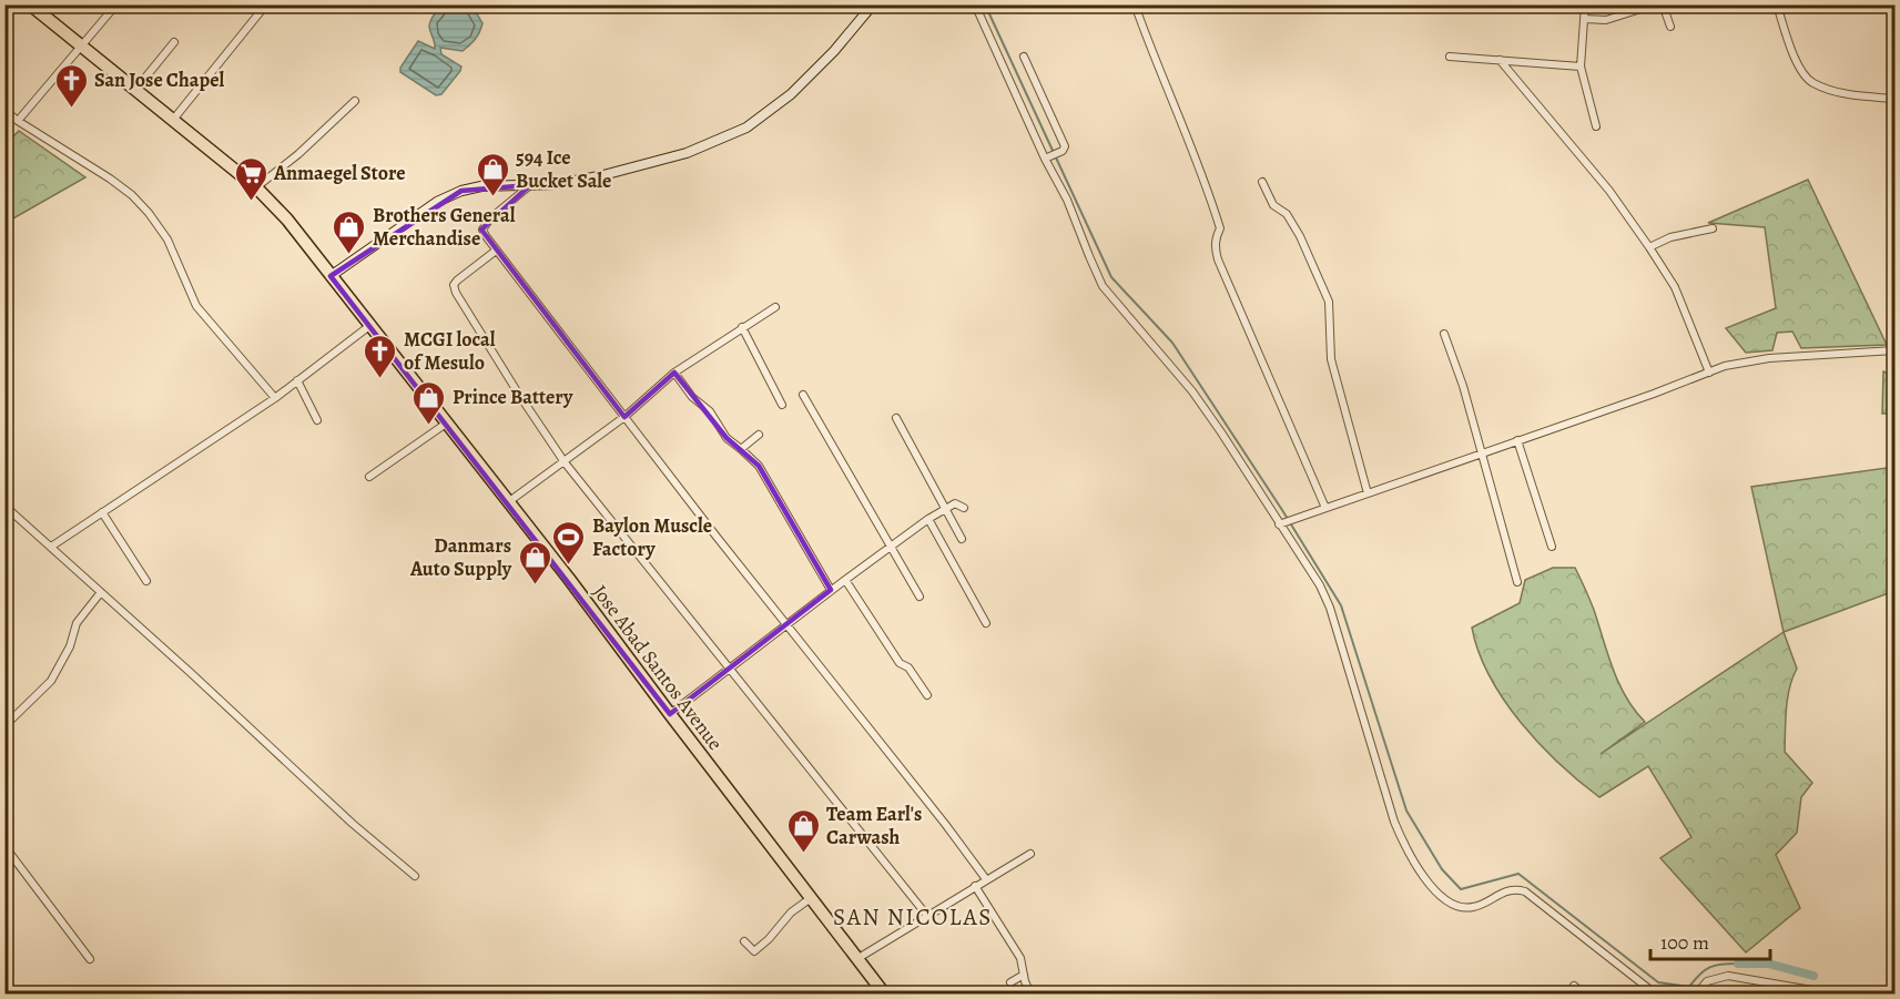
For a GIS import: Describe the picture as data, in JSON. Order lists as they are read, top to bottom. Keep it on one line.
{"streets":{"highway":["Jose Abad Santos Avenue"]},"districts":["SAN NICOLAS"],"places":{"church":["San Jose Chapel","MCGI local of Mesulo"],"shop":["594 Ice Bucket Sale","Brothers General Merchandise","Prince Battery","Danmars Auto Supply","Team Earl's Carwash"],"supermarket":["Anmaegel Store"],"sports":["Baylon Muscle Factory"]},"scale_bar":"100 m"}
